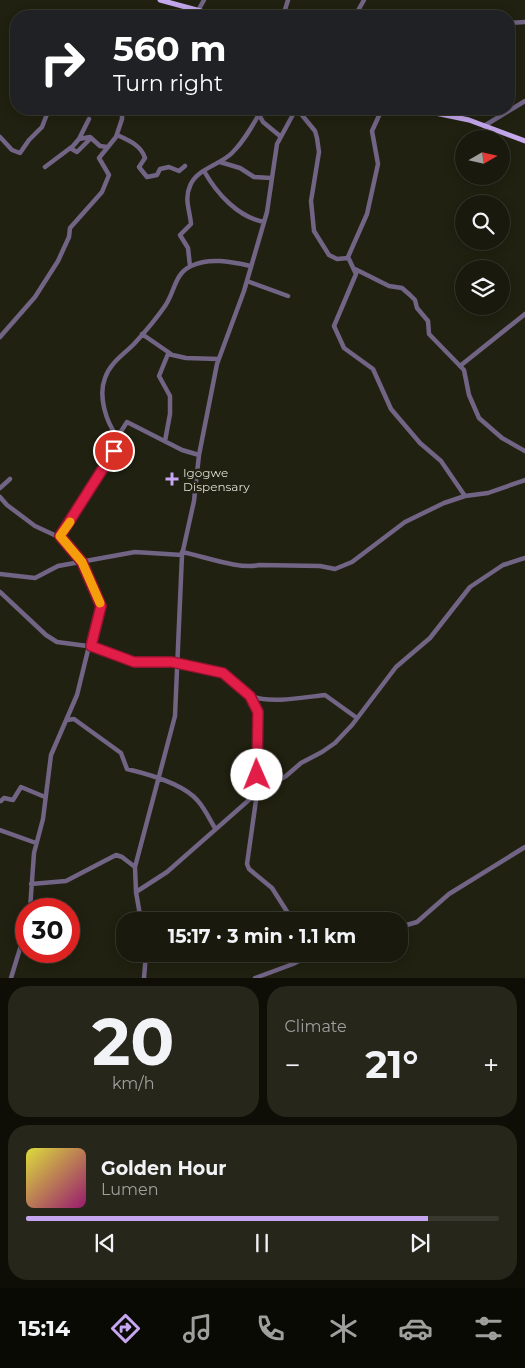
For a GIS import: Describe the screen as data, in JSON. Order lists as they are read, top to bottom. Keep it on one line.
{"places":{"health":["Igogwe Dispensary"]},"north":"right","page":{"turn":["560 m","Turn right"],"limit":"30","trip":"15:17 · 3 min · 1.1 km","tile":[["20","km/h"],"Climate"],"heat":["−","21°","+"],"song":["Golden Hour","Lumen"],"tabs":"15:14"}}
